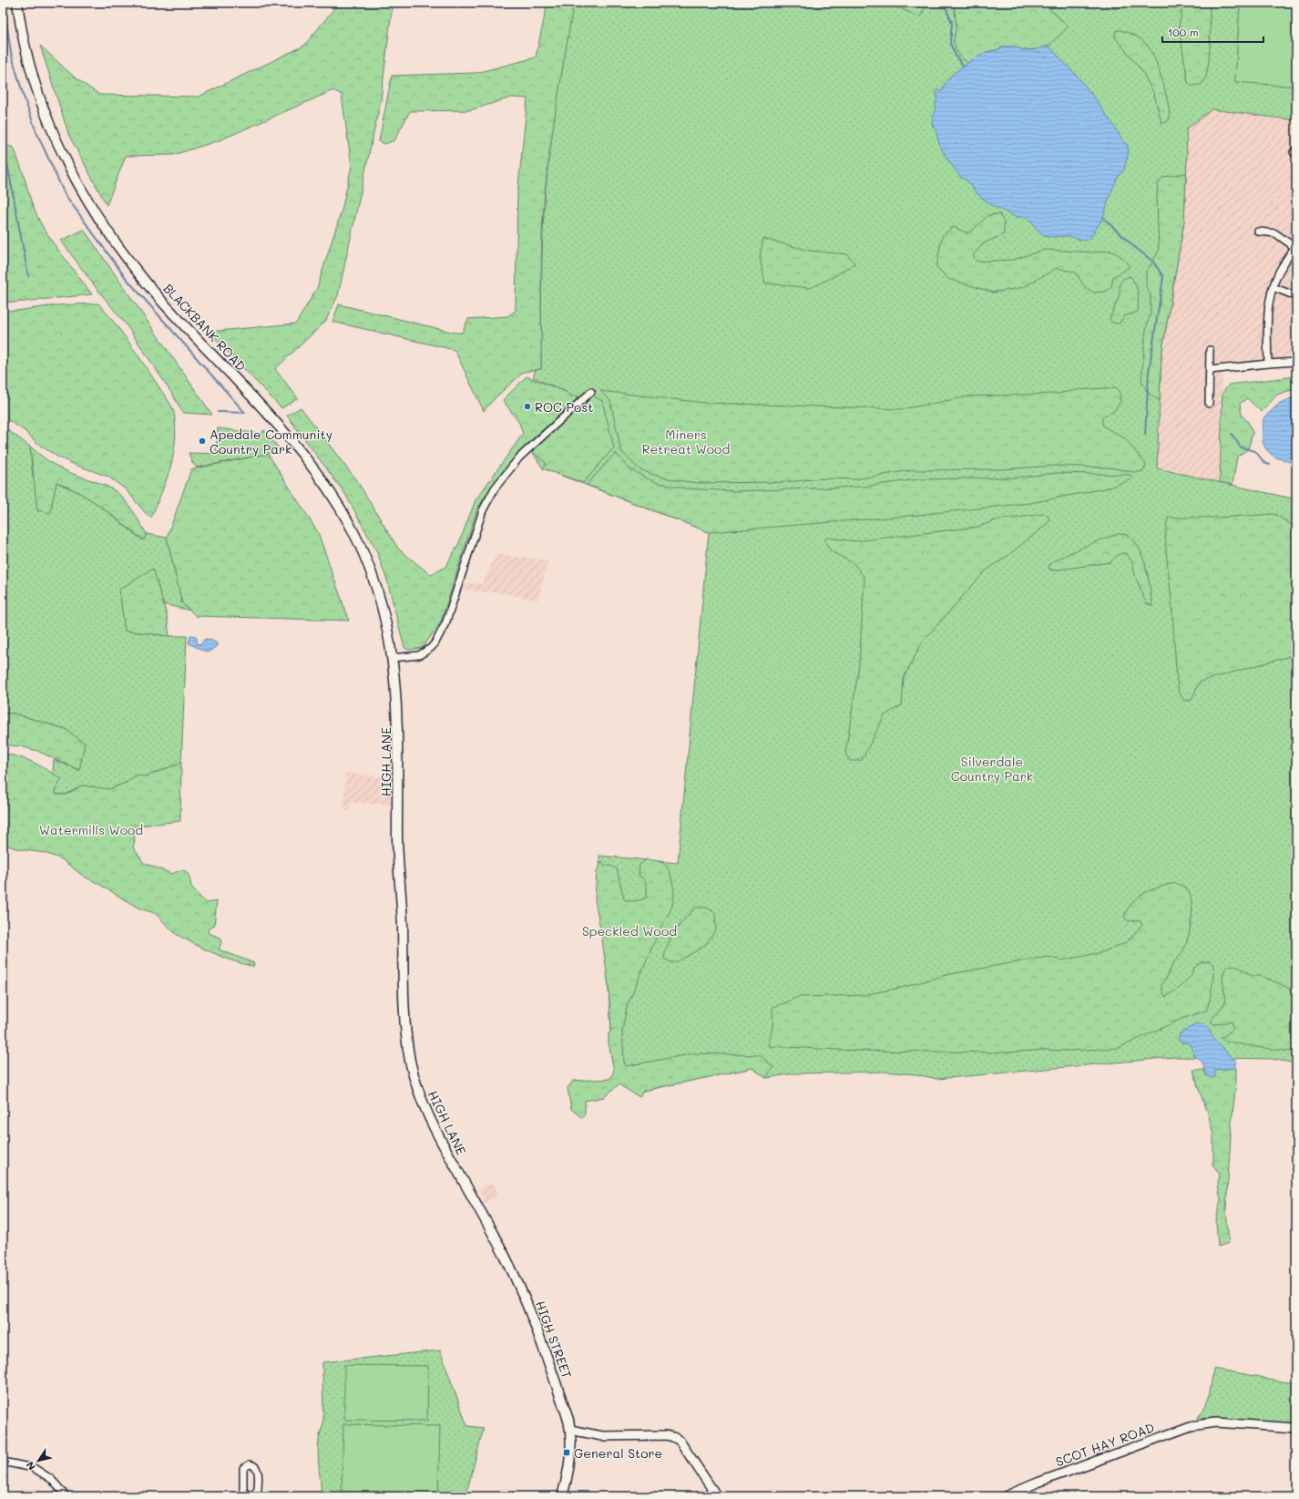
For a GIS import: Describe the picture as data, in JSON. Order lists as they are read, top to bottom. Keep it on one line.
{"streets":{"main road":["BLACKBANK ROAD","HIGH LANE","HIGH STREET"],"street":["SCOT HAY ROAD"]},"crossings":[["BLACKBANK ROAD","HIGH LANE"],["HIGH LANE","HIGH STREET"]],"parks":["Miners Retreat Wood","Silverdale Country Park","Watermills Wood","Speckled Wood"],"places":{"other":["ROC Post","Apedale Community Country Park"],"transit":["General Store"]},"scale_bar":"100 m","north":"bottom left"}
